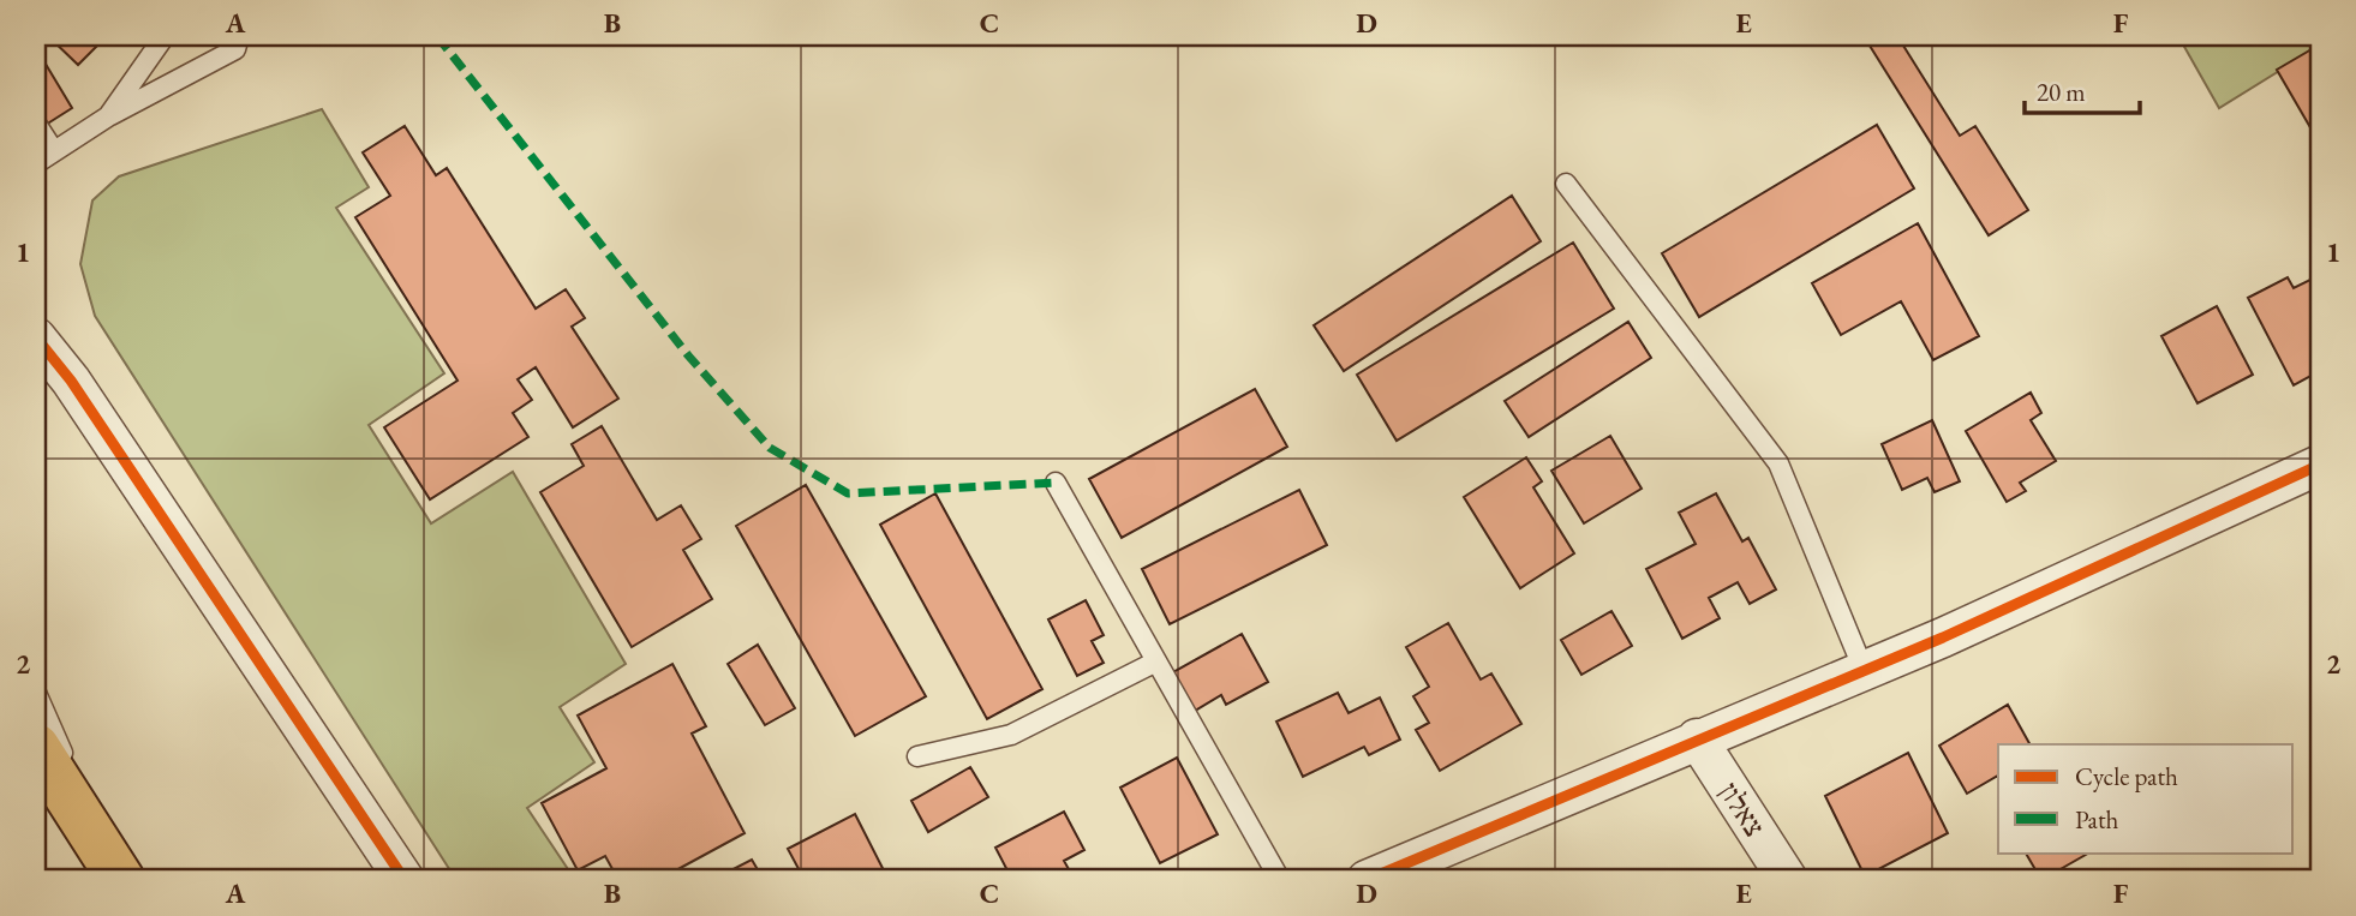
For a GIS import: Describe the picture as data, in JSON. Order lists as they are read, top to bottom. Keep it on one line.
{"streets":{"street":["צאלון"]},"legend":["Cycle path","Path"],"scale_bar":"20 m","grid":{"columns":["A","B","C","D","E","F"],"rows":["1","2"]}}
